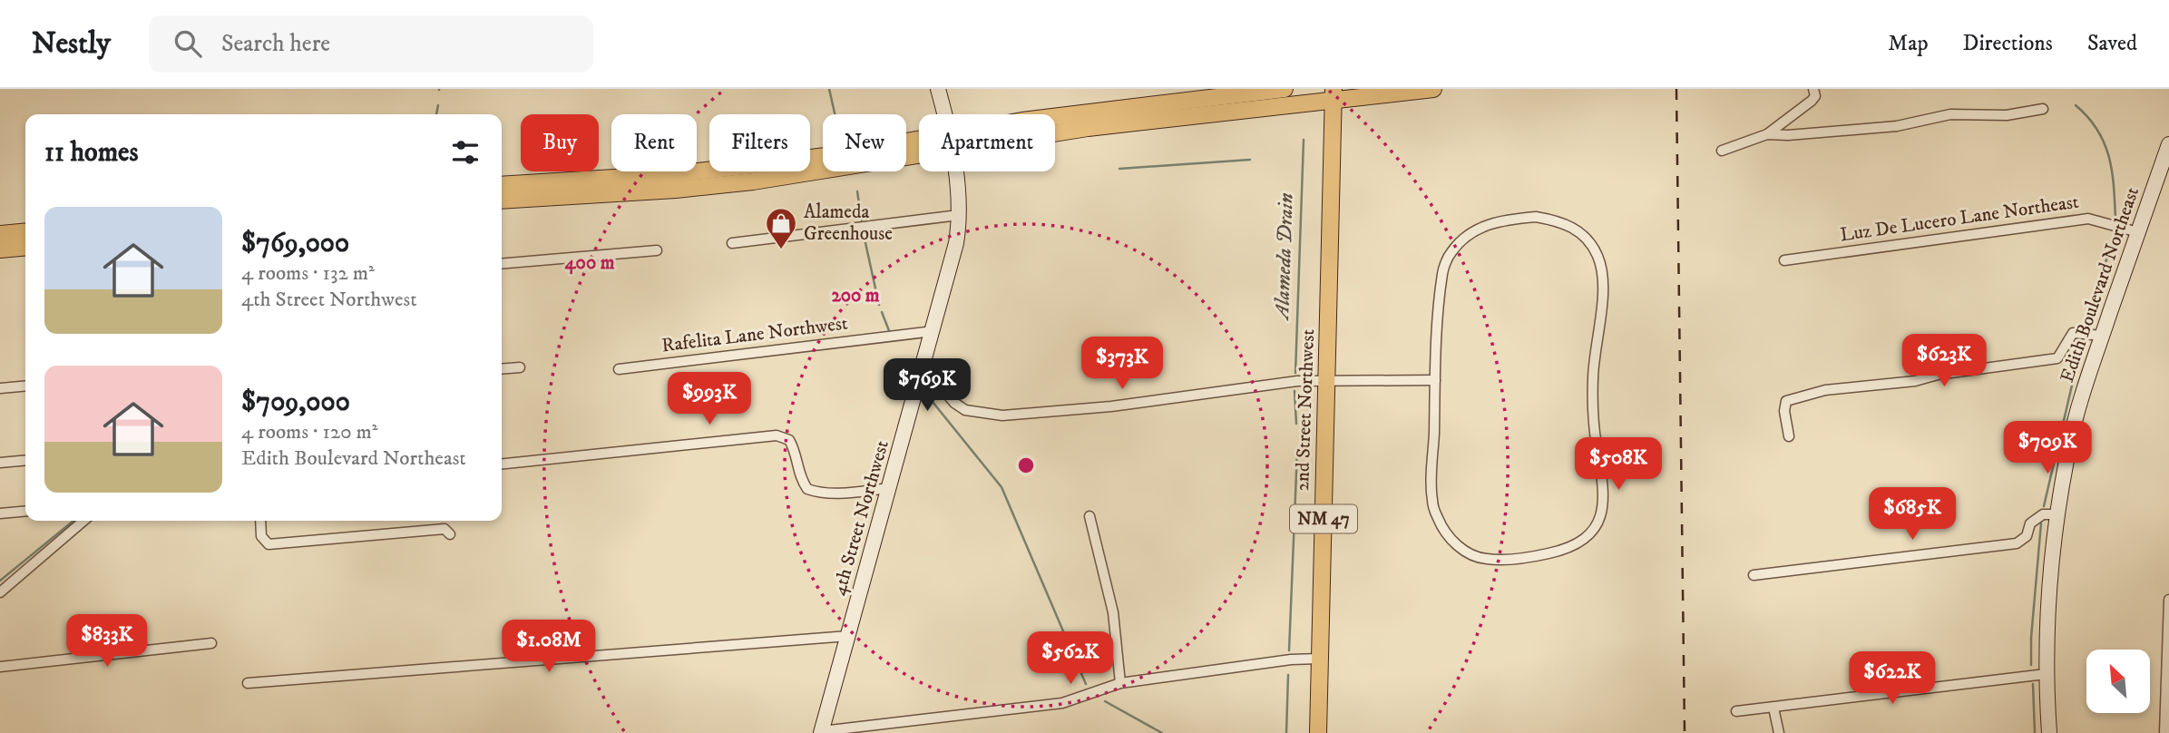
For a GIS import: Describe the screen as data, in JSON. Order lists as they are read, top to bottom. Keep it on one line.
{"streets":{"main road":["Edith Boulevard Northeast","2nd Street Northwest","4th Street Northwest","NM 47"],"street":["Luz De Lucero Lane Northeast","Rafelita Lane Northwest"]},"crossings":[["Luz De Lucero Lane Northeast","Edith Boulevard Northeast"],["Rafelita Lane Northwest","4th Street Northwest"]],"water":["Alameda Drain"],"places":{"shop":["Alameda Greenhouse"]},"north":"top left","page":{"header":"Nestly","search":"Search here","nav":["Map","Directions","Saved"],"chip":["Buy","Rent","Filters","New","Apartment"],"heading":"11 homes","list":[{"name":"$769,000","note":"4 rooms · 132 m² · 4th Street Northwest"},{"name":"$709,000","note":"4 rooms · 120 m² · Edith Boulevard Northeast"}],"price":["$623K","$373K","$769K","$993K","$709K","$508K","$685K","$833K","$1.08M","$562K","$622K"]},"rings":["400 m","200 m"]}
